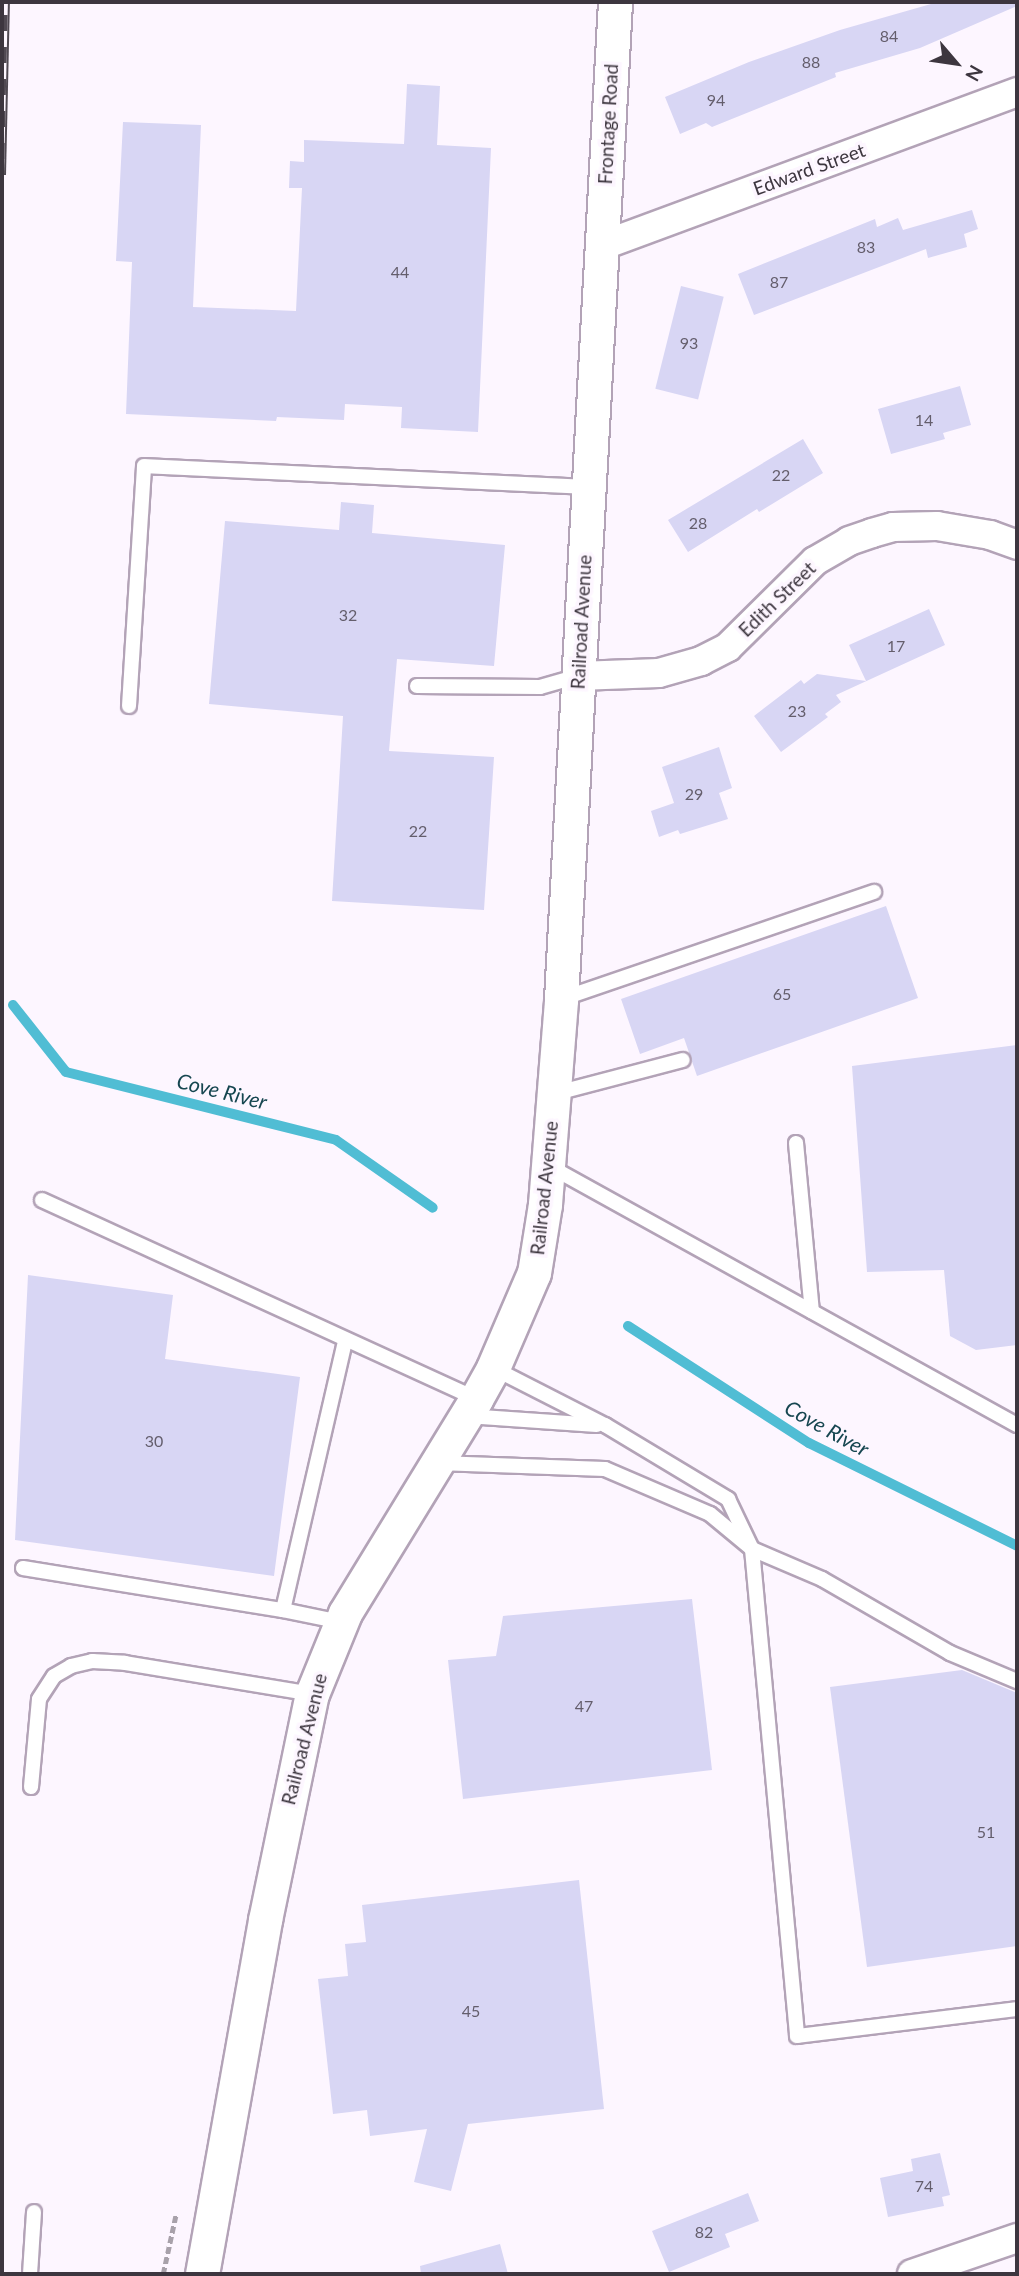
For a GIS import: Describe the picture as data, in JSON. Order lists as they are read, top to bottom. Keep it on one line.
{"streets":{"street":["Frontage Road","Edward Street","Edith Street","Railroad Avenue"]},"crossings":[["Frontage Road","Edward Street"],["Frontage Road","Railroad Avenue"],["Edward Street","Railroad Avenue"],["Edith Street","Railroad Avenue"]],"water":["Cove River"],"house_numbers":["84","88","94","83","44","87","93","14","22","28","32","17","23","29","22","65","30","47","51","45","74","82"],"north":"bottom right"}
